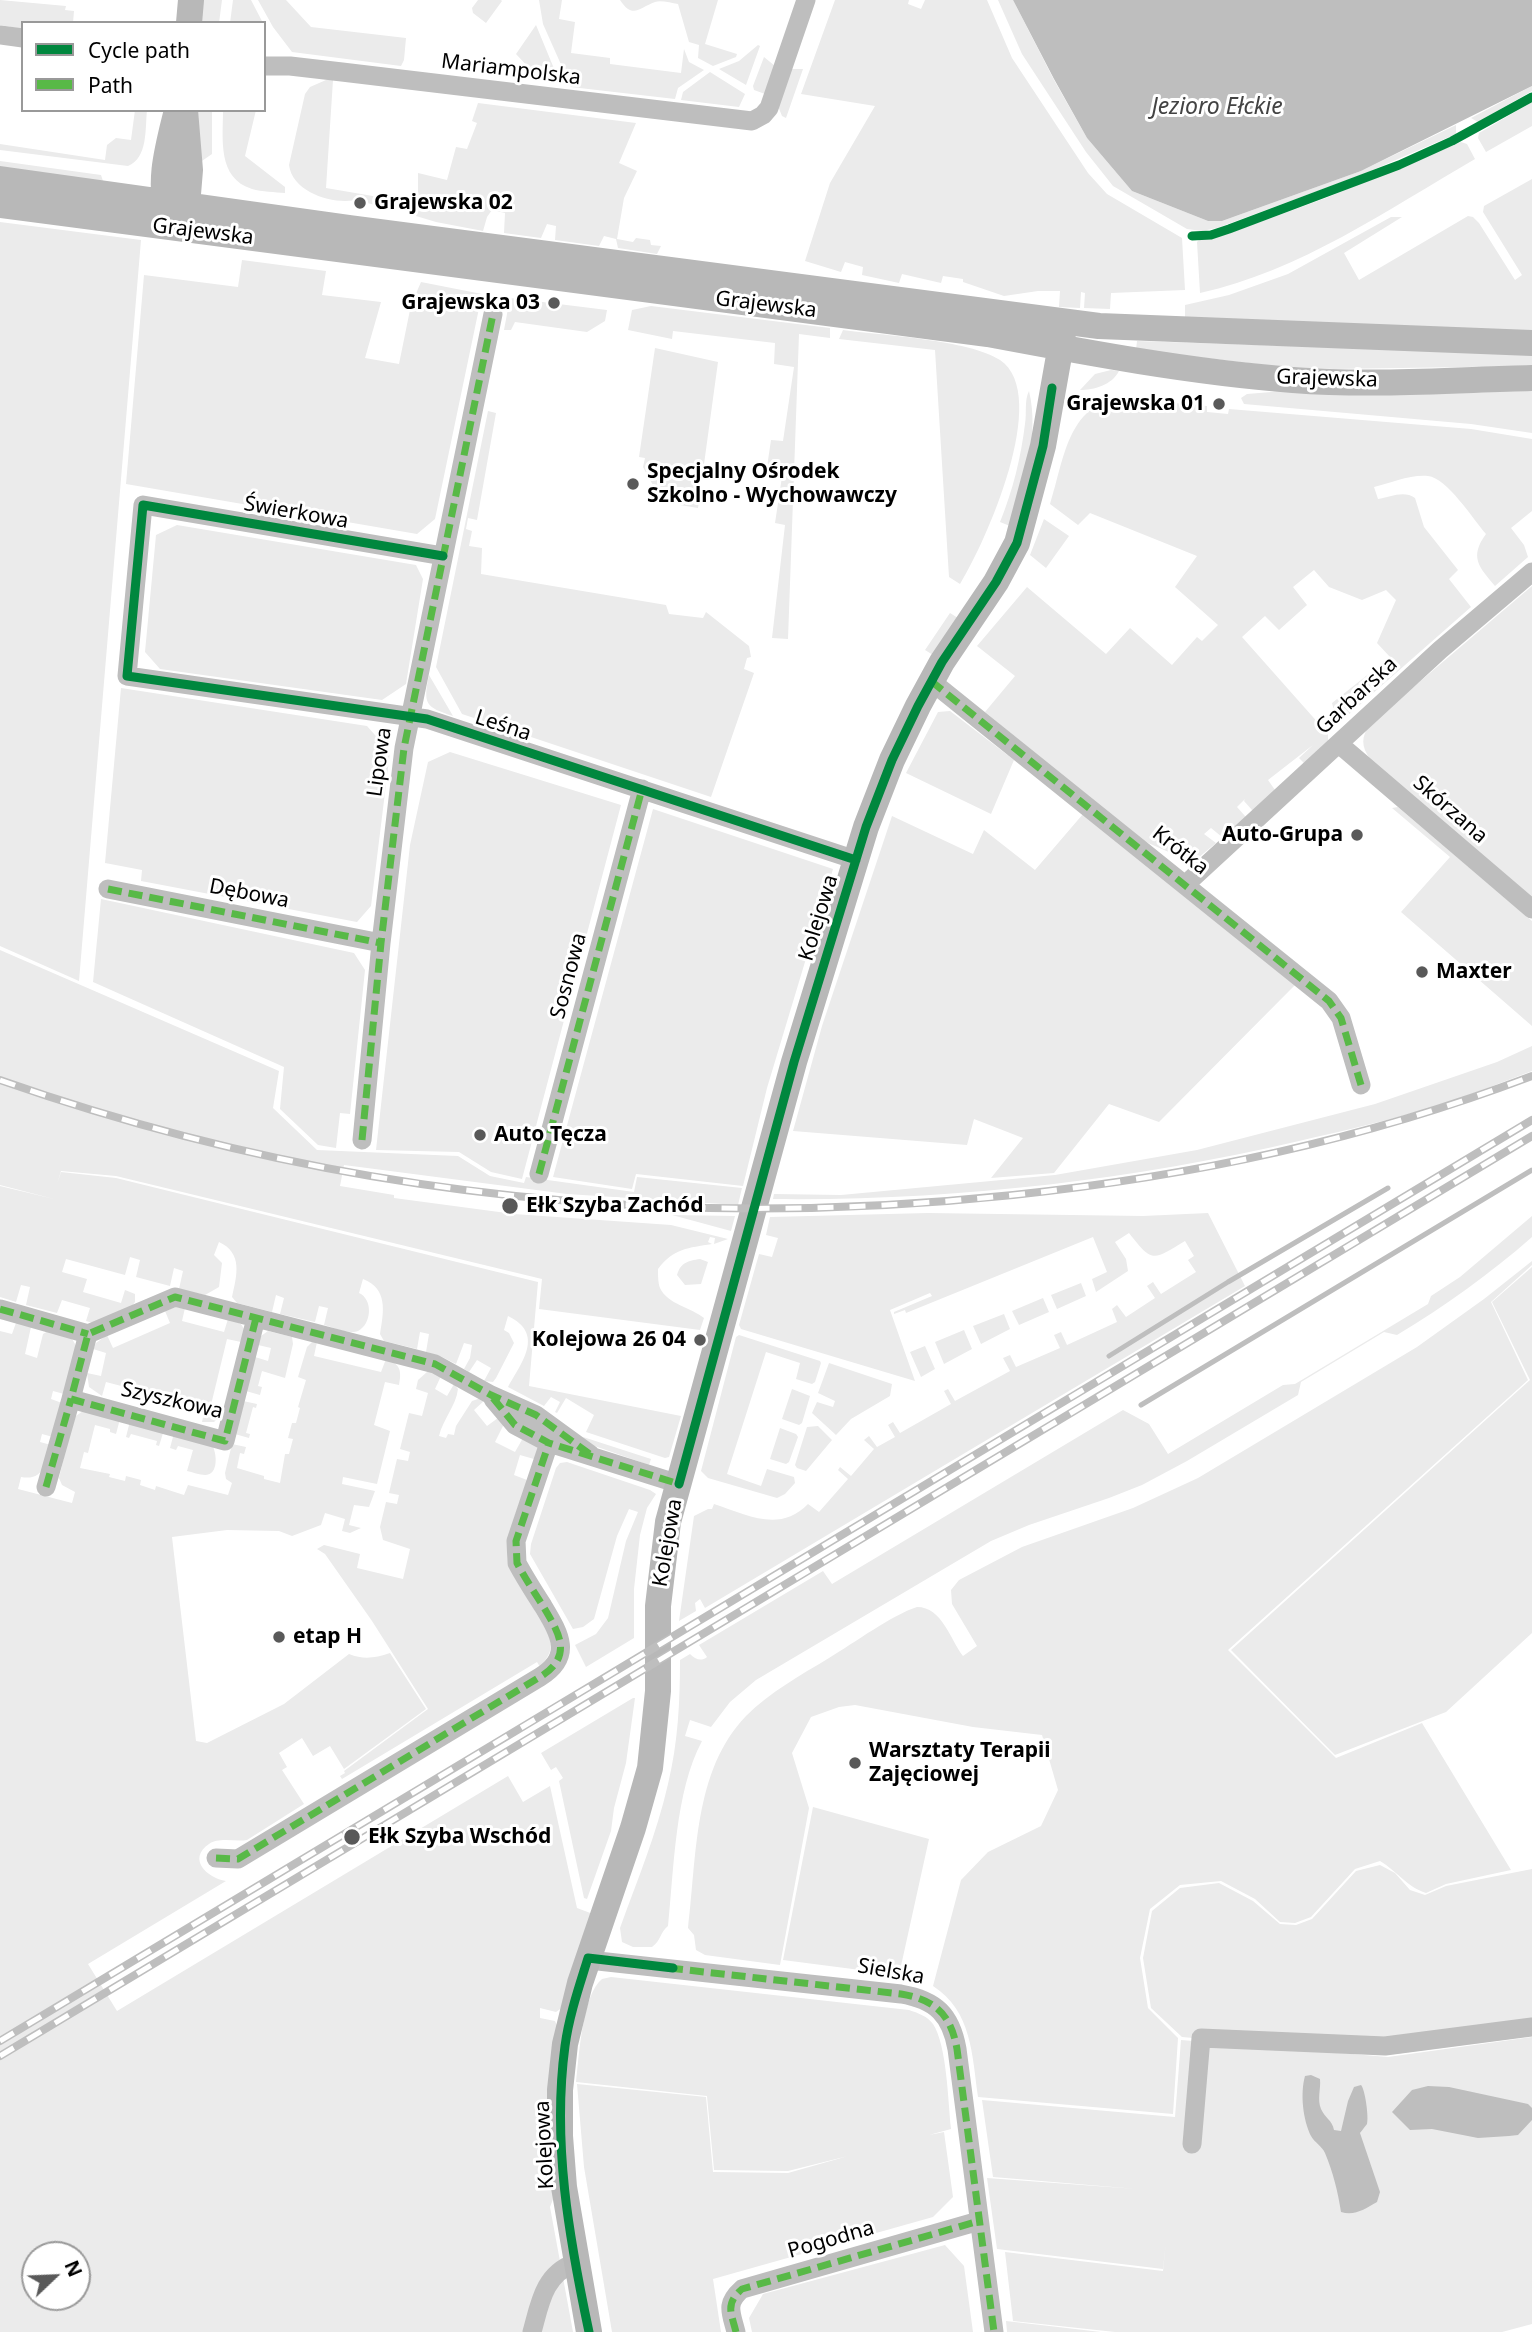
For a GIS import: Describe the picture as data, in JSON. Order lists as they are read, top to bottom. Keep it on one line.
{"streets":{"main road":["Grajewska","Kolejowa"],"street":["Mariampolska","Świerkowa","Garbarska","Leśna","Lipowa","Skórzana","Krótka","Dębowa","Sosnowa","Szyszkowa","Sielska","Pogodna"]},"crossings":[["Grajewska","Kolejowa"],["Świerkowa","Leśna"],["Świerkowa","Lipowa"],["Garbarska","Skórzana"],["Garbarska","Krótka"],["Leśna","Lipowa"],["Leśna","Kolejowa"],["Leśna","Sosnowa"],["Lipowa","Dębowa"],["Krótka","Kolejowa"],["Kolejowa","Sielska"],["Sielska","Pogodna"]],"water":["Jezioro Ełckie"],"places":["Grajewska 02","Grajewska 03","Grajewska 01","Specjalny Ośrodek Szkolno - Wychowawczy","Auto-Grupa","Maxter","Auto Tęcza","Ełk Szyba Zachód","Kolejowa 26 04","etap H","Warsztaty Terapii Zajęciowej","Ełk Szyba Wschód"],"legend":["Cycle path","Path"],"north":"top right"}
